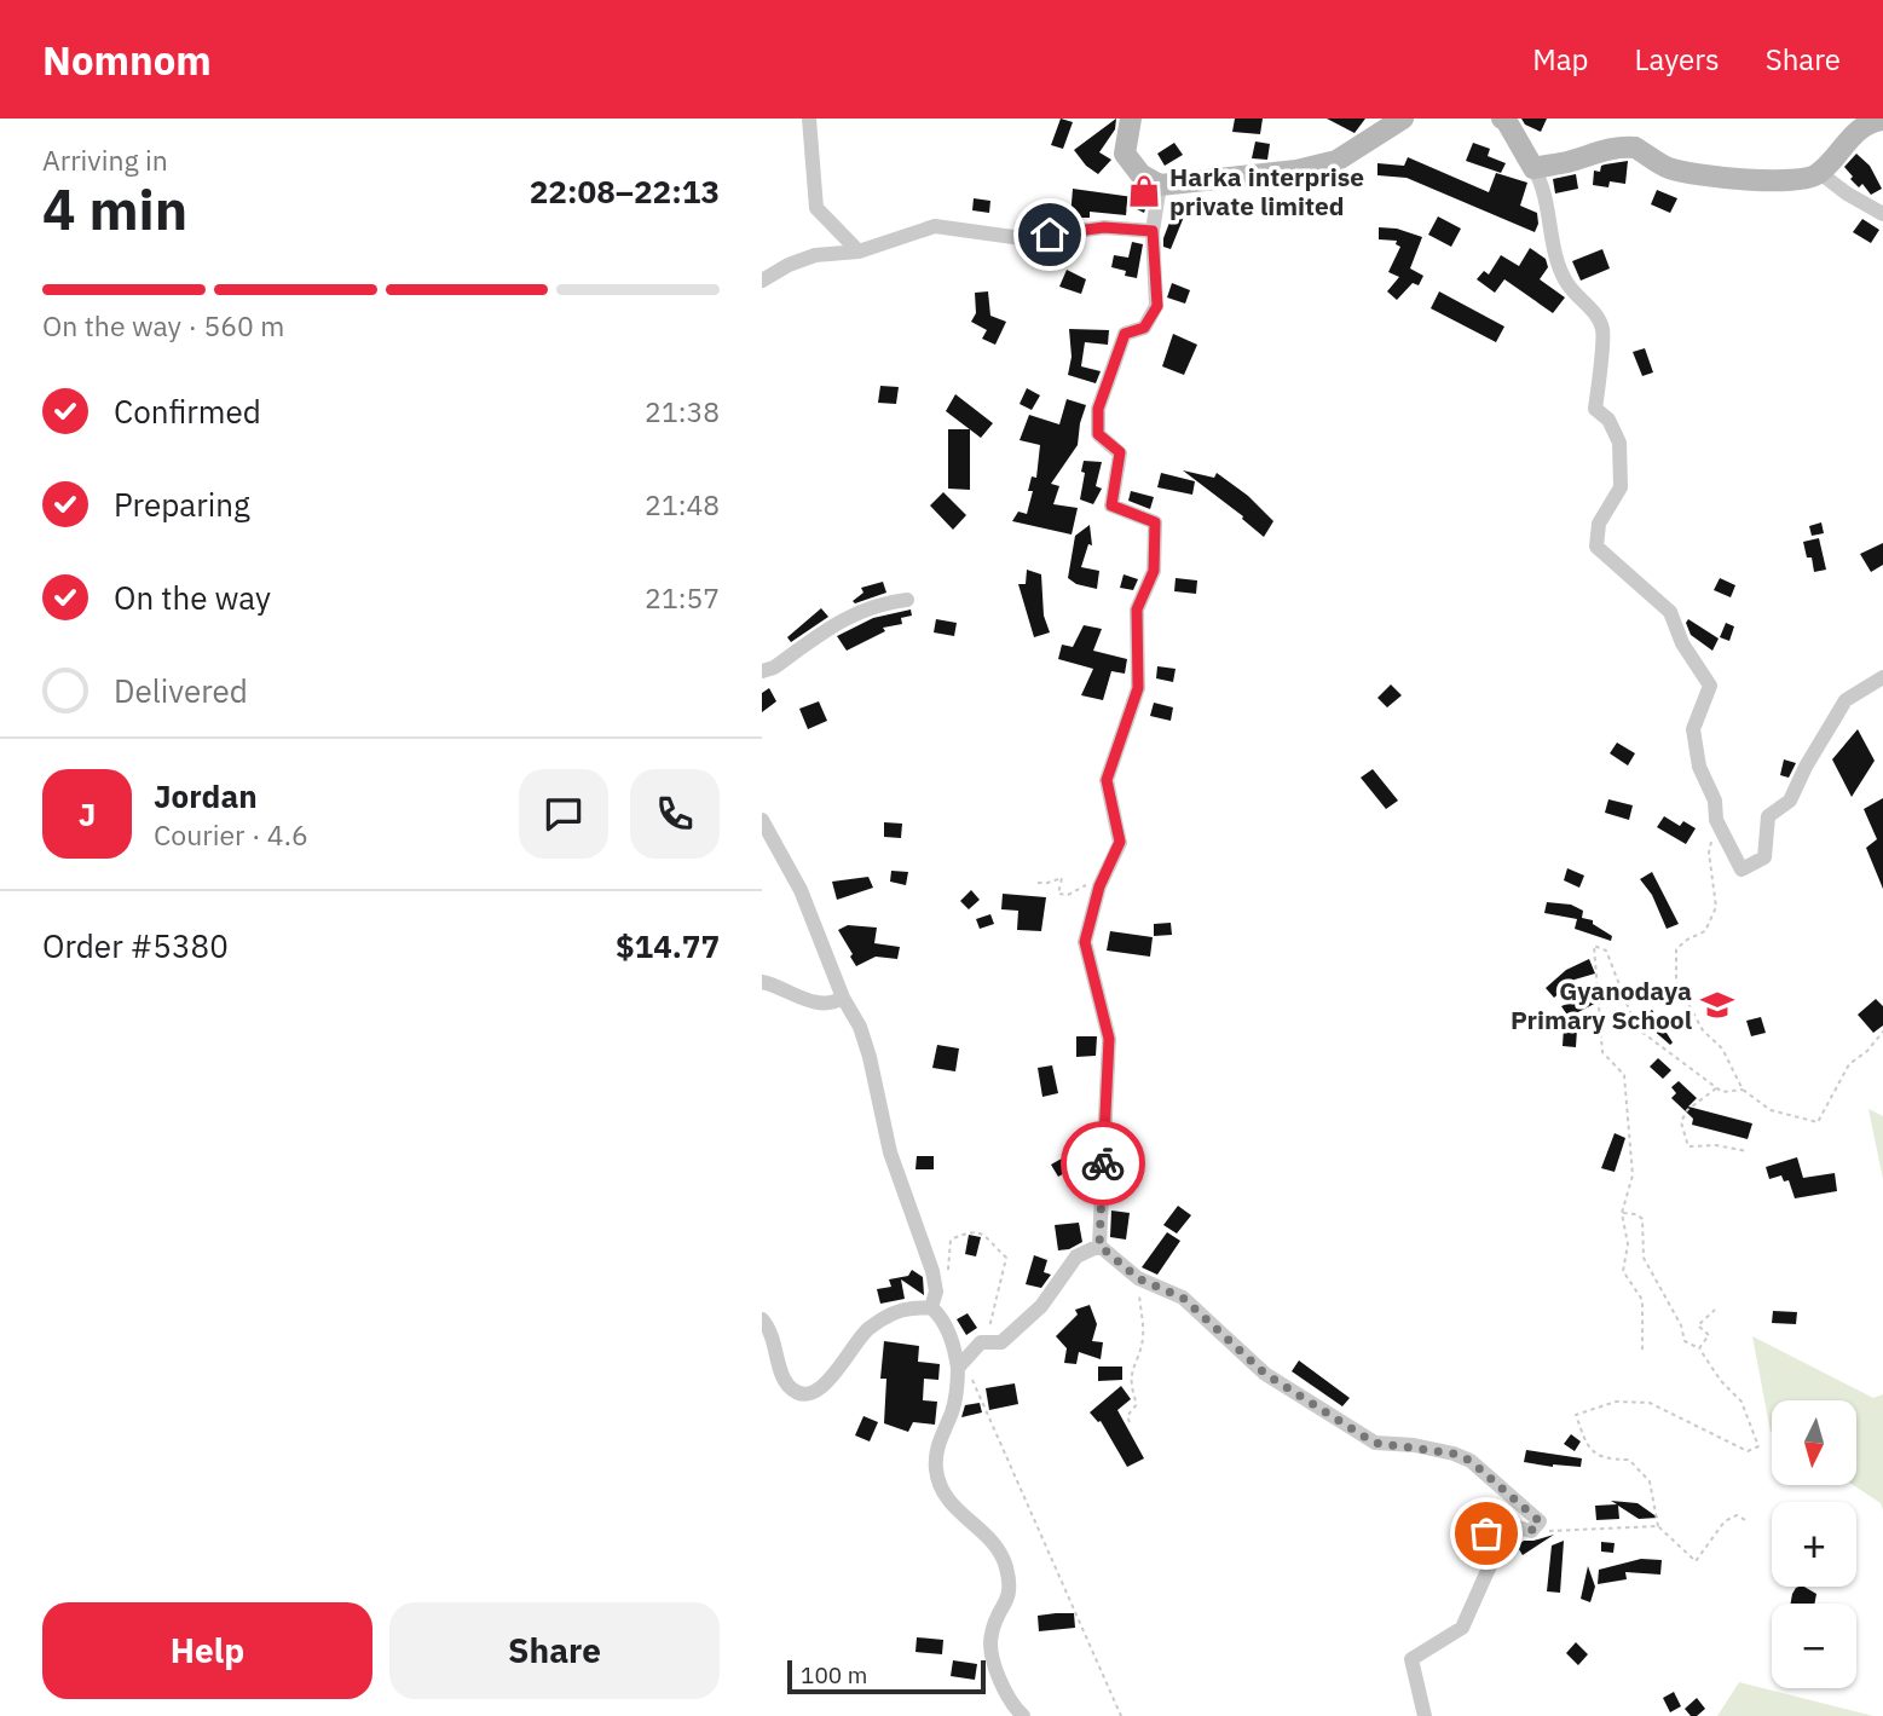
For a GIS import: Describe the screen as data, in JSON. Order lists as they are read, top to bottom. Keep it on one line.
{"places":{"shop":["Harka interprise private limited"],"school or university":["Gyanodaya Primary School"]},"scale_bar":"100 m","north":"bottom","page":{"header":"Nomnom","nav":["Map","Layers","Share"],"heading":["4 min","Arriving in","22:08–22:13"],"panel":["Jordan","Courier · 4.6","Order #5380","$14.77"],"bar":"On the way · 560 m","list":[["Confirmed","21:38"],["Preparing","21:48"],["On the way","21:57"],"Delivered"],"round":"J","map_buttons":["+","−"],"buttons":["Help","Share"],"scale":"100 m"}}
